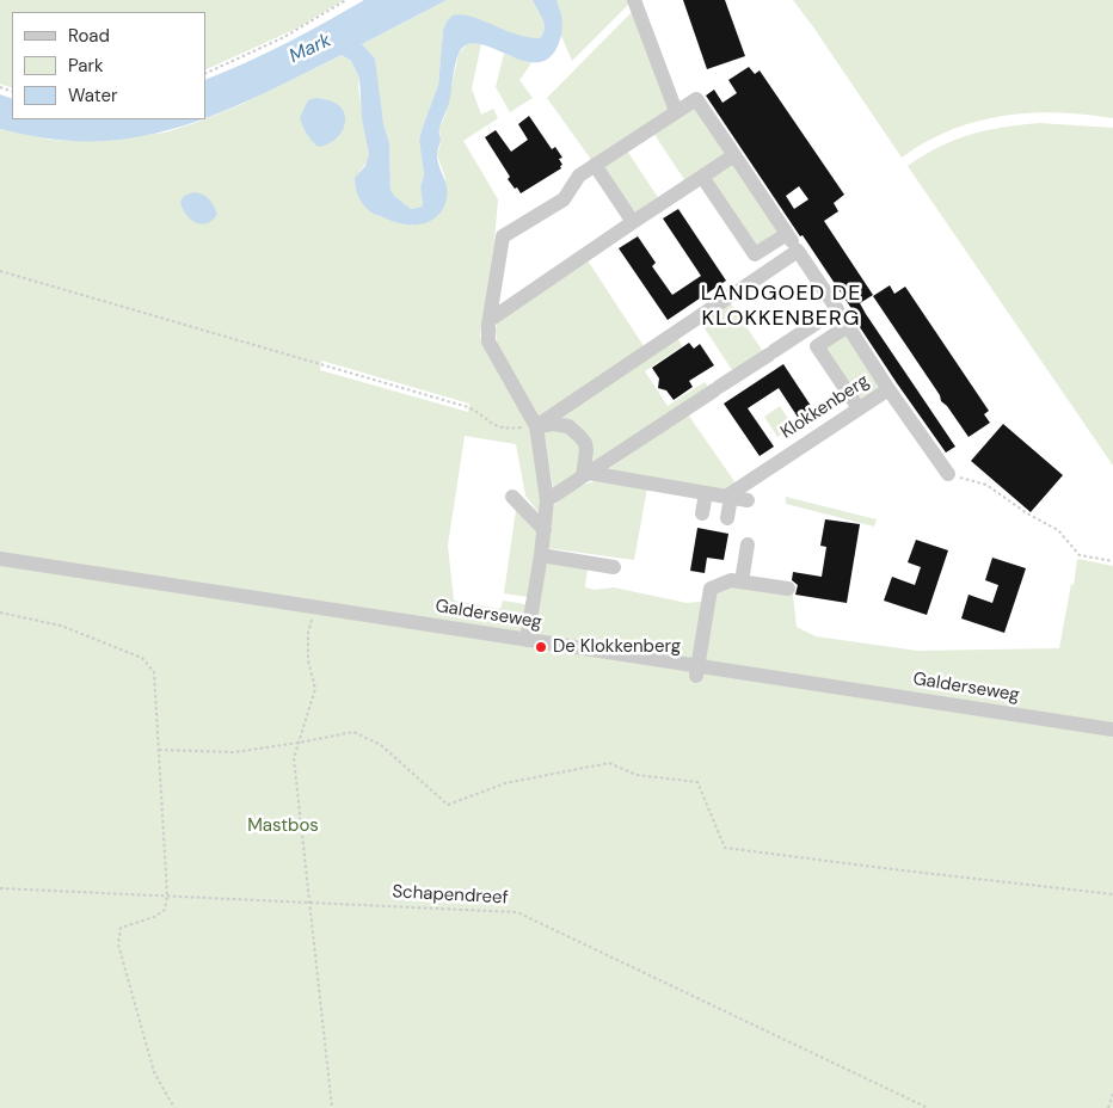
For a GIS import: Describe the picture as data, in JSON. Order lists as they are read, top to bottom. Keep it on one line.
{"streets":{"street":["Klokkenberg","Galderseweg"],"path":["Schapendreef"]},"districts":["LANDGOED DE KLOKKENBERG"],"water":["Mark"],"parks":["Mastbos"],"places":["De Klokkenberg"],"legend":["Road","Park","Water"]}
